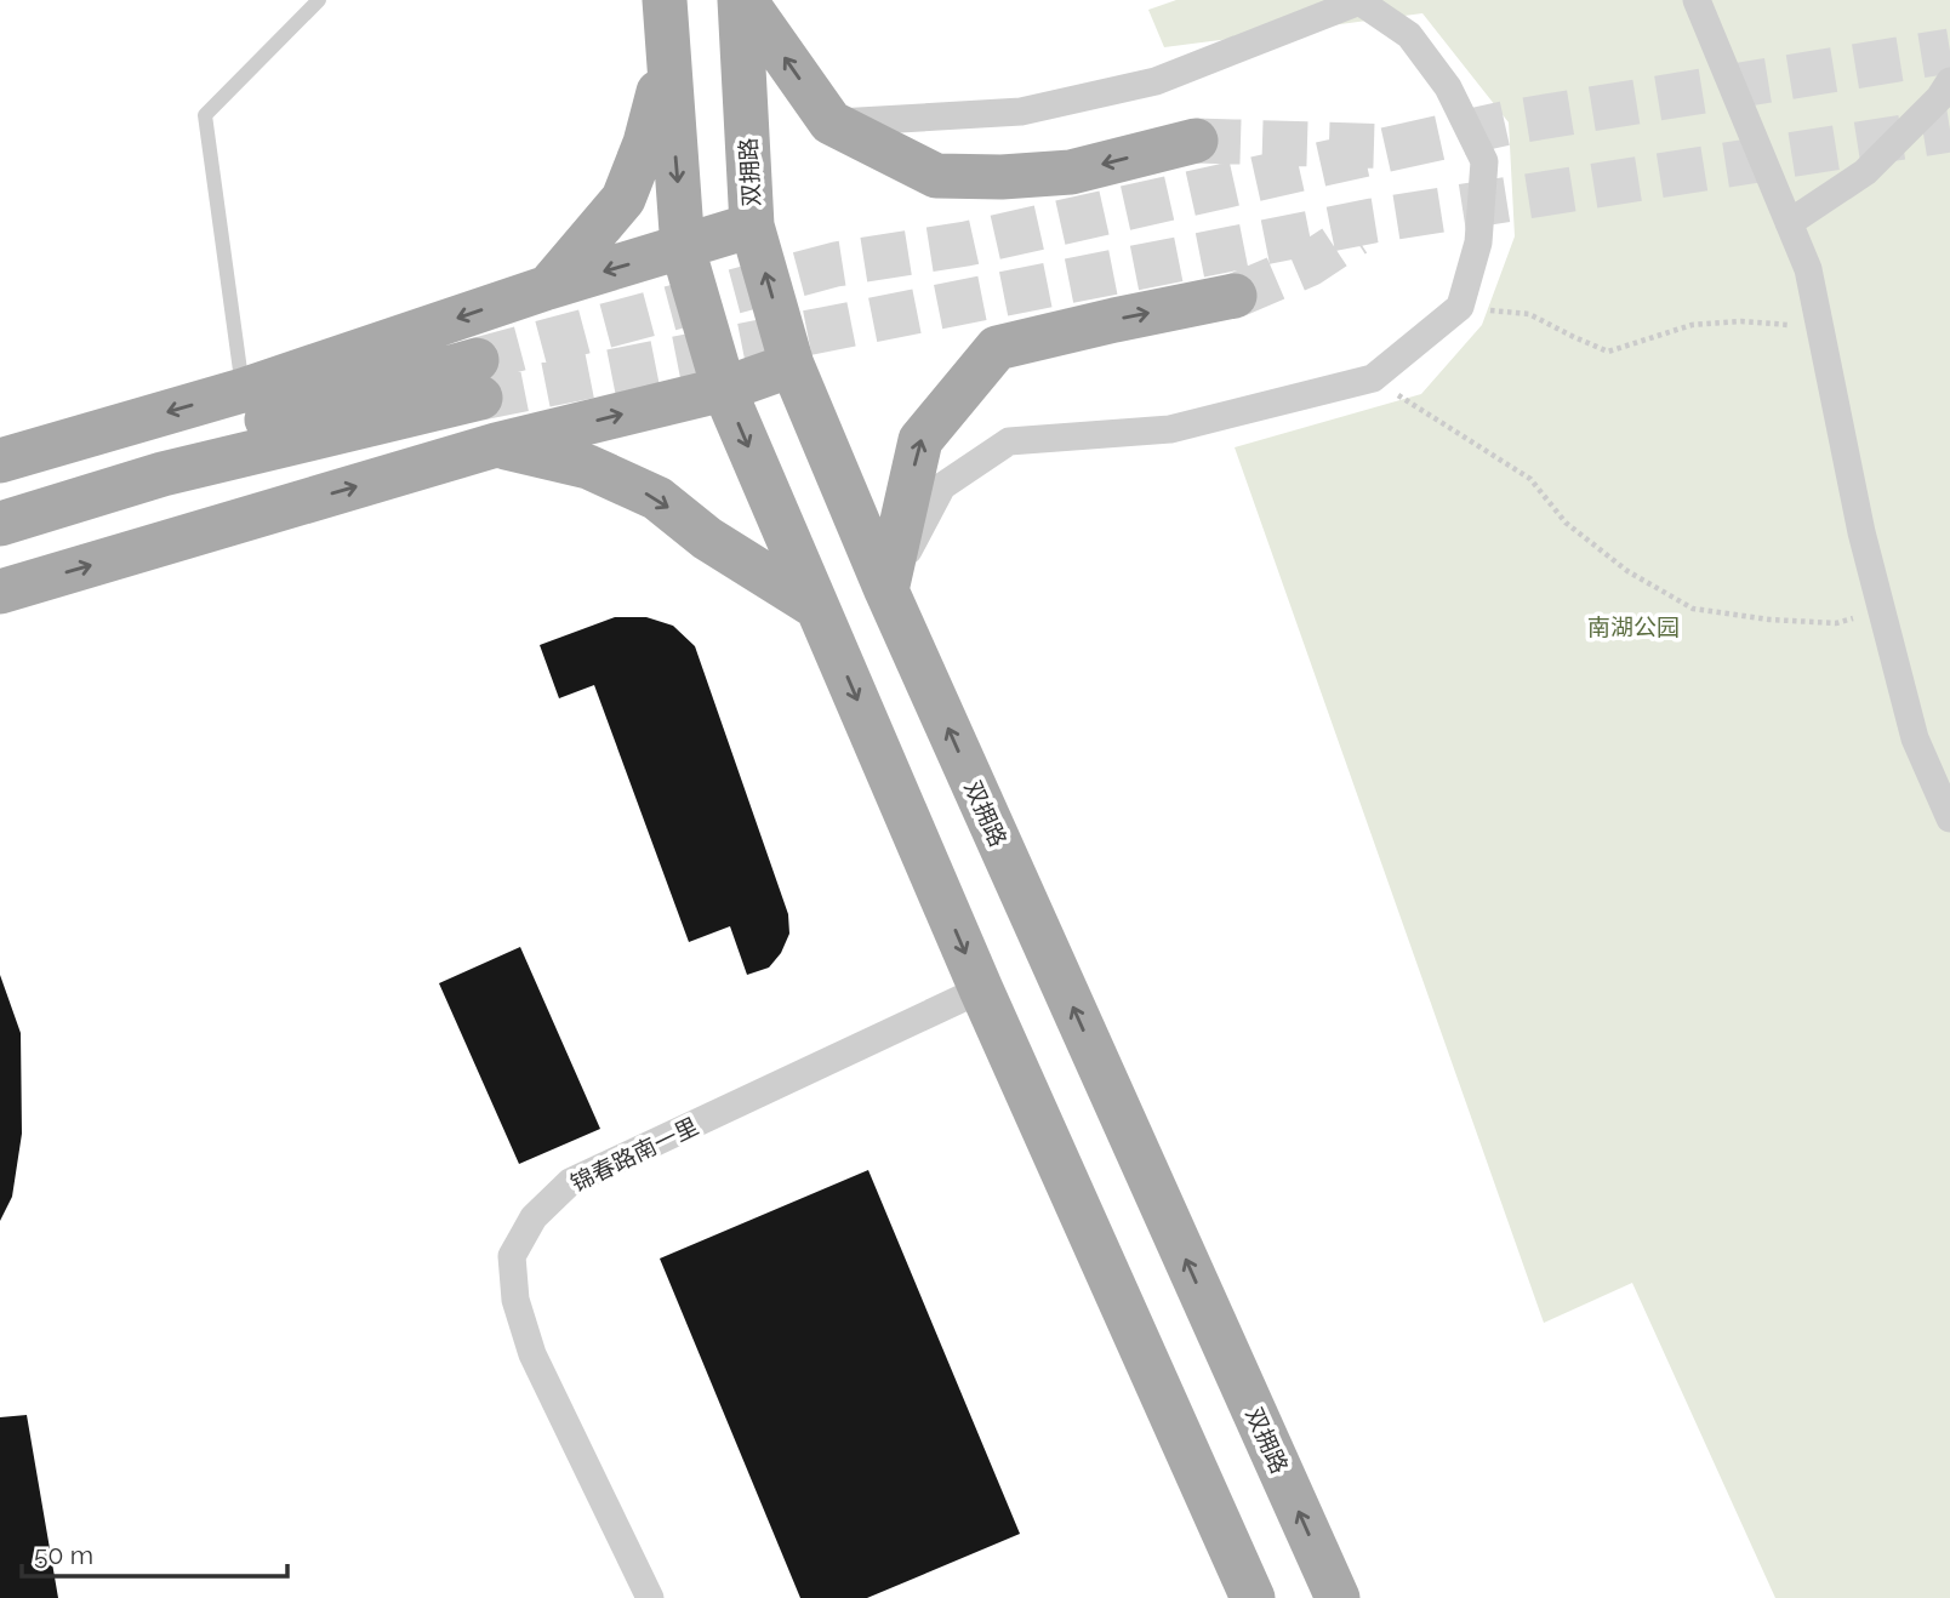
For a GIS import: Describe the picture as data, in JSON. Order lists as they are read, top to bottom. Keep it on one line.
{"streets":{"main road":["双拥路"],"street":["锦春路南一里"]},"parks":["南湖公园"],"scale_bar":"50 m"}
